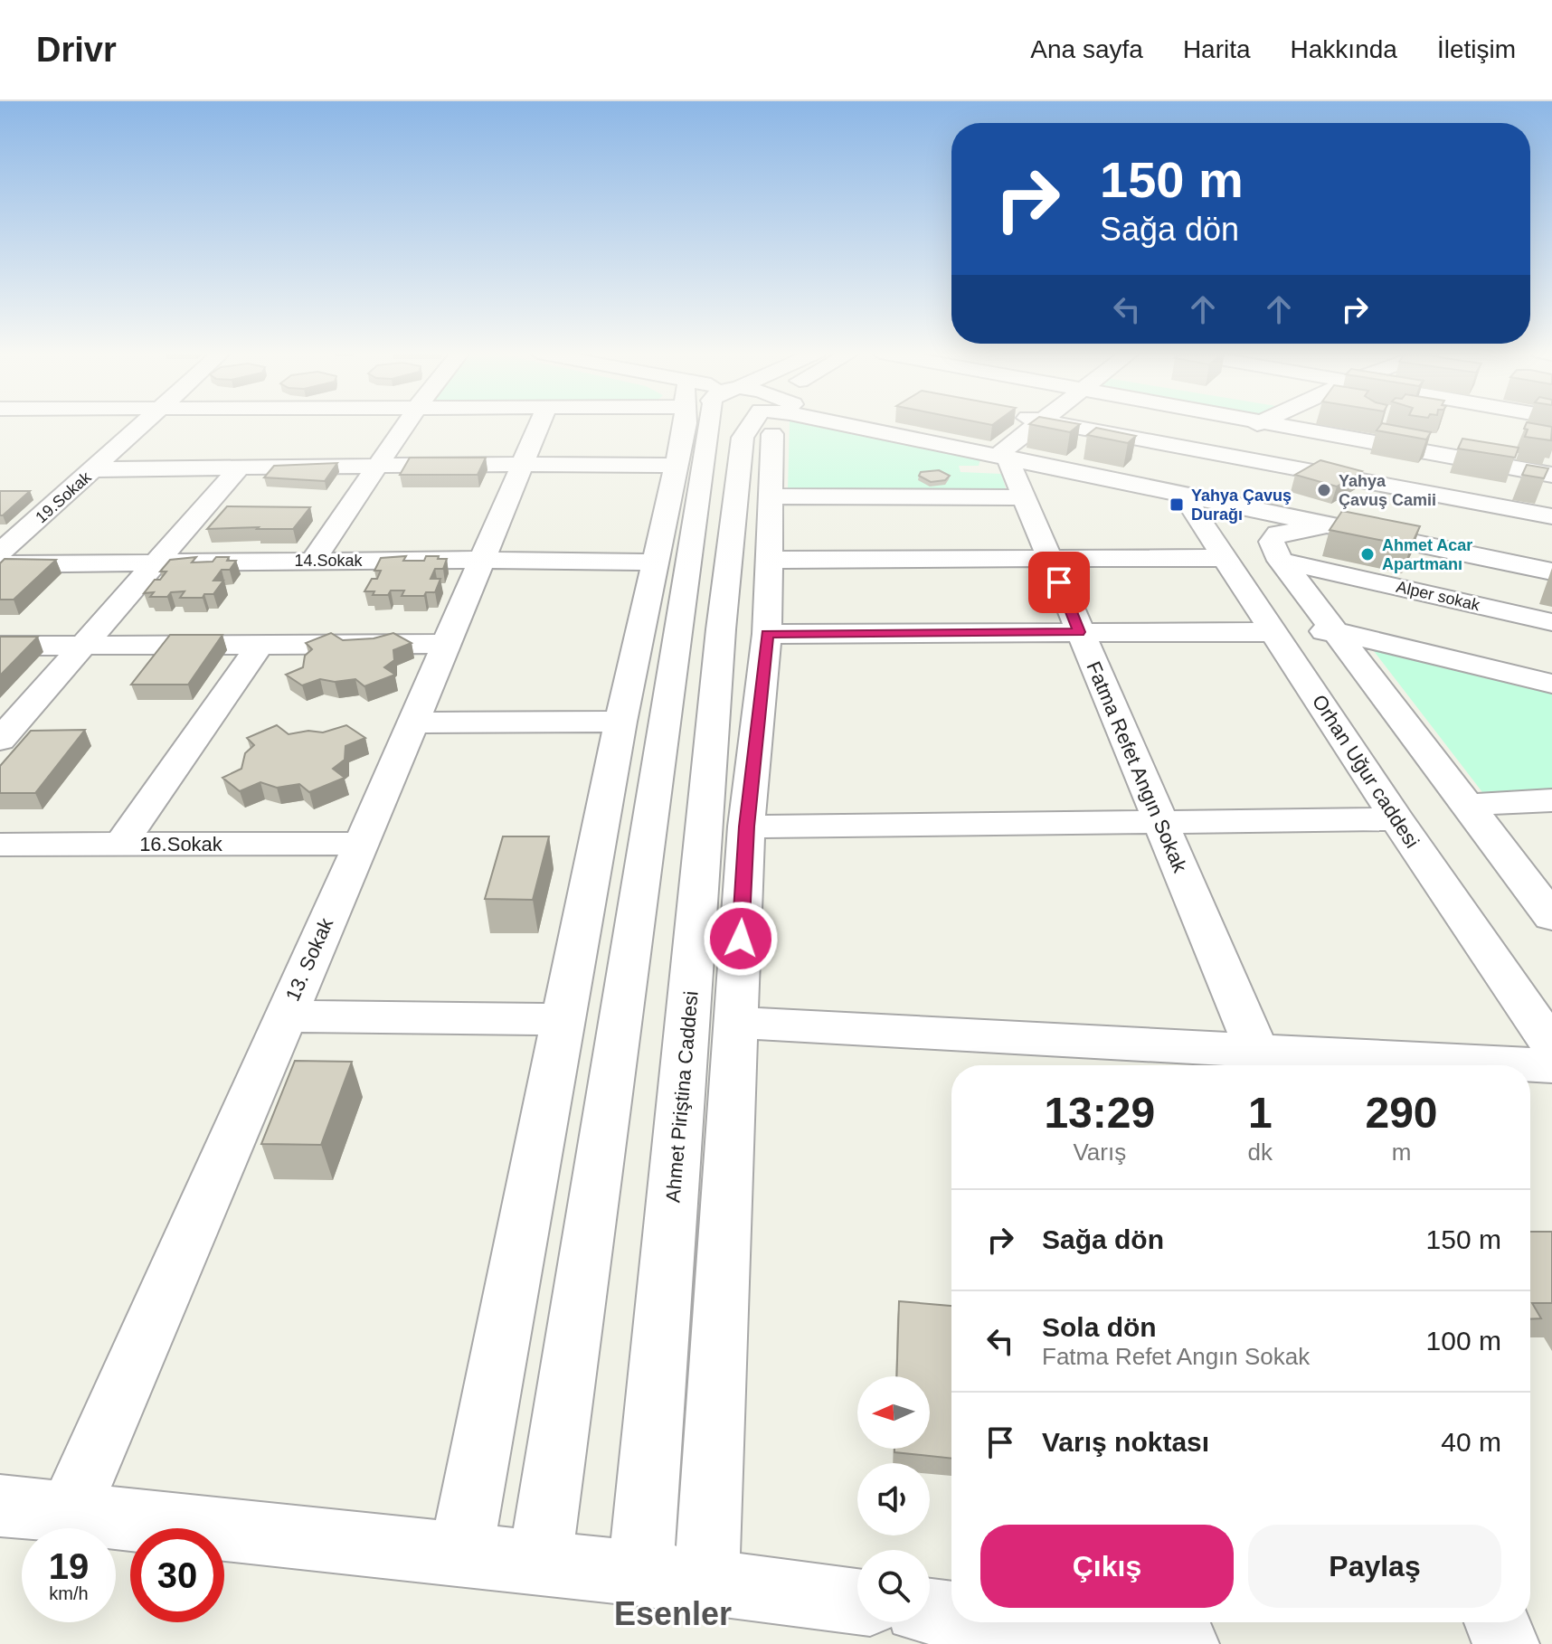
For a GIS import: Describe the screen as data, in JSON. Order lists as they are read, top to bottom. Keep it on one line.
{"streets":{"street":["19.Sokak","14.Sokak","Alper sokak","Fatma Refet Angın Sokak","Orhan Uğur caddesi","16.Sokak","13. Sokak","Ahmet Piriştina Caddesi"]},"crossings":[["14.Sokak","13. Sokak"],["16.Sokak","13. Sokak"]],"districts":["Esenler"],"places":{"other":["Yahya Çavuş Camii","Ahmet Acar Apartmanı"],"transit":["Yahya Çavuş Durağı"]},"north":"left","page":{"header":"Drivr","nav":["Ana sayfa","Harita","Hakkında","İletişim"],"turn":["150 m","Sağa dön"],"eta":["13:29","Varış","1","dk","290","m"],"list":[{"name":"Sağa dön","value":"150 m"},{"name":"Sola dön","note":"Fatma Refet Angın Sokak","value":"100 m"},{"name":"Varış noktası","value":"40 m"}],"buttons":["Çıkış","Paylaş"],"speed":"19 km/h","limit":"30"}}
